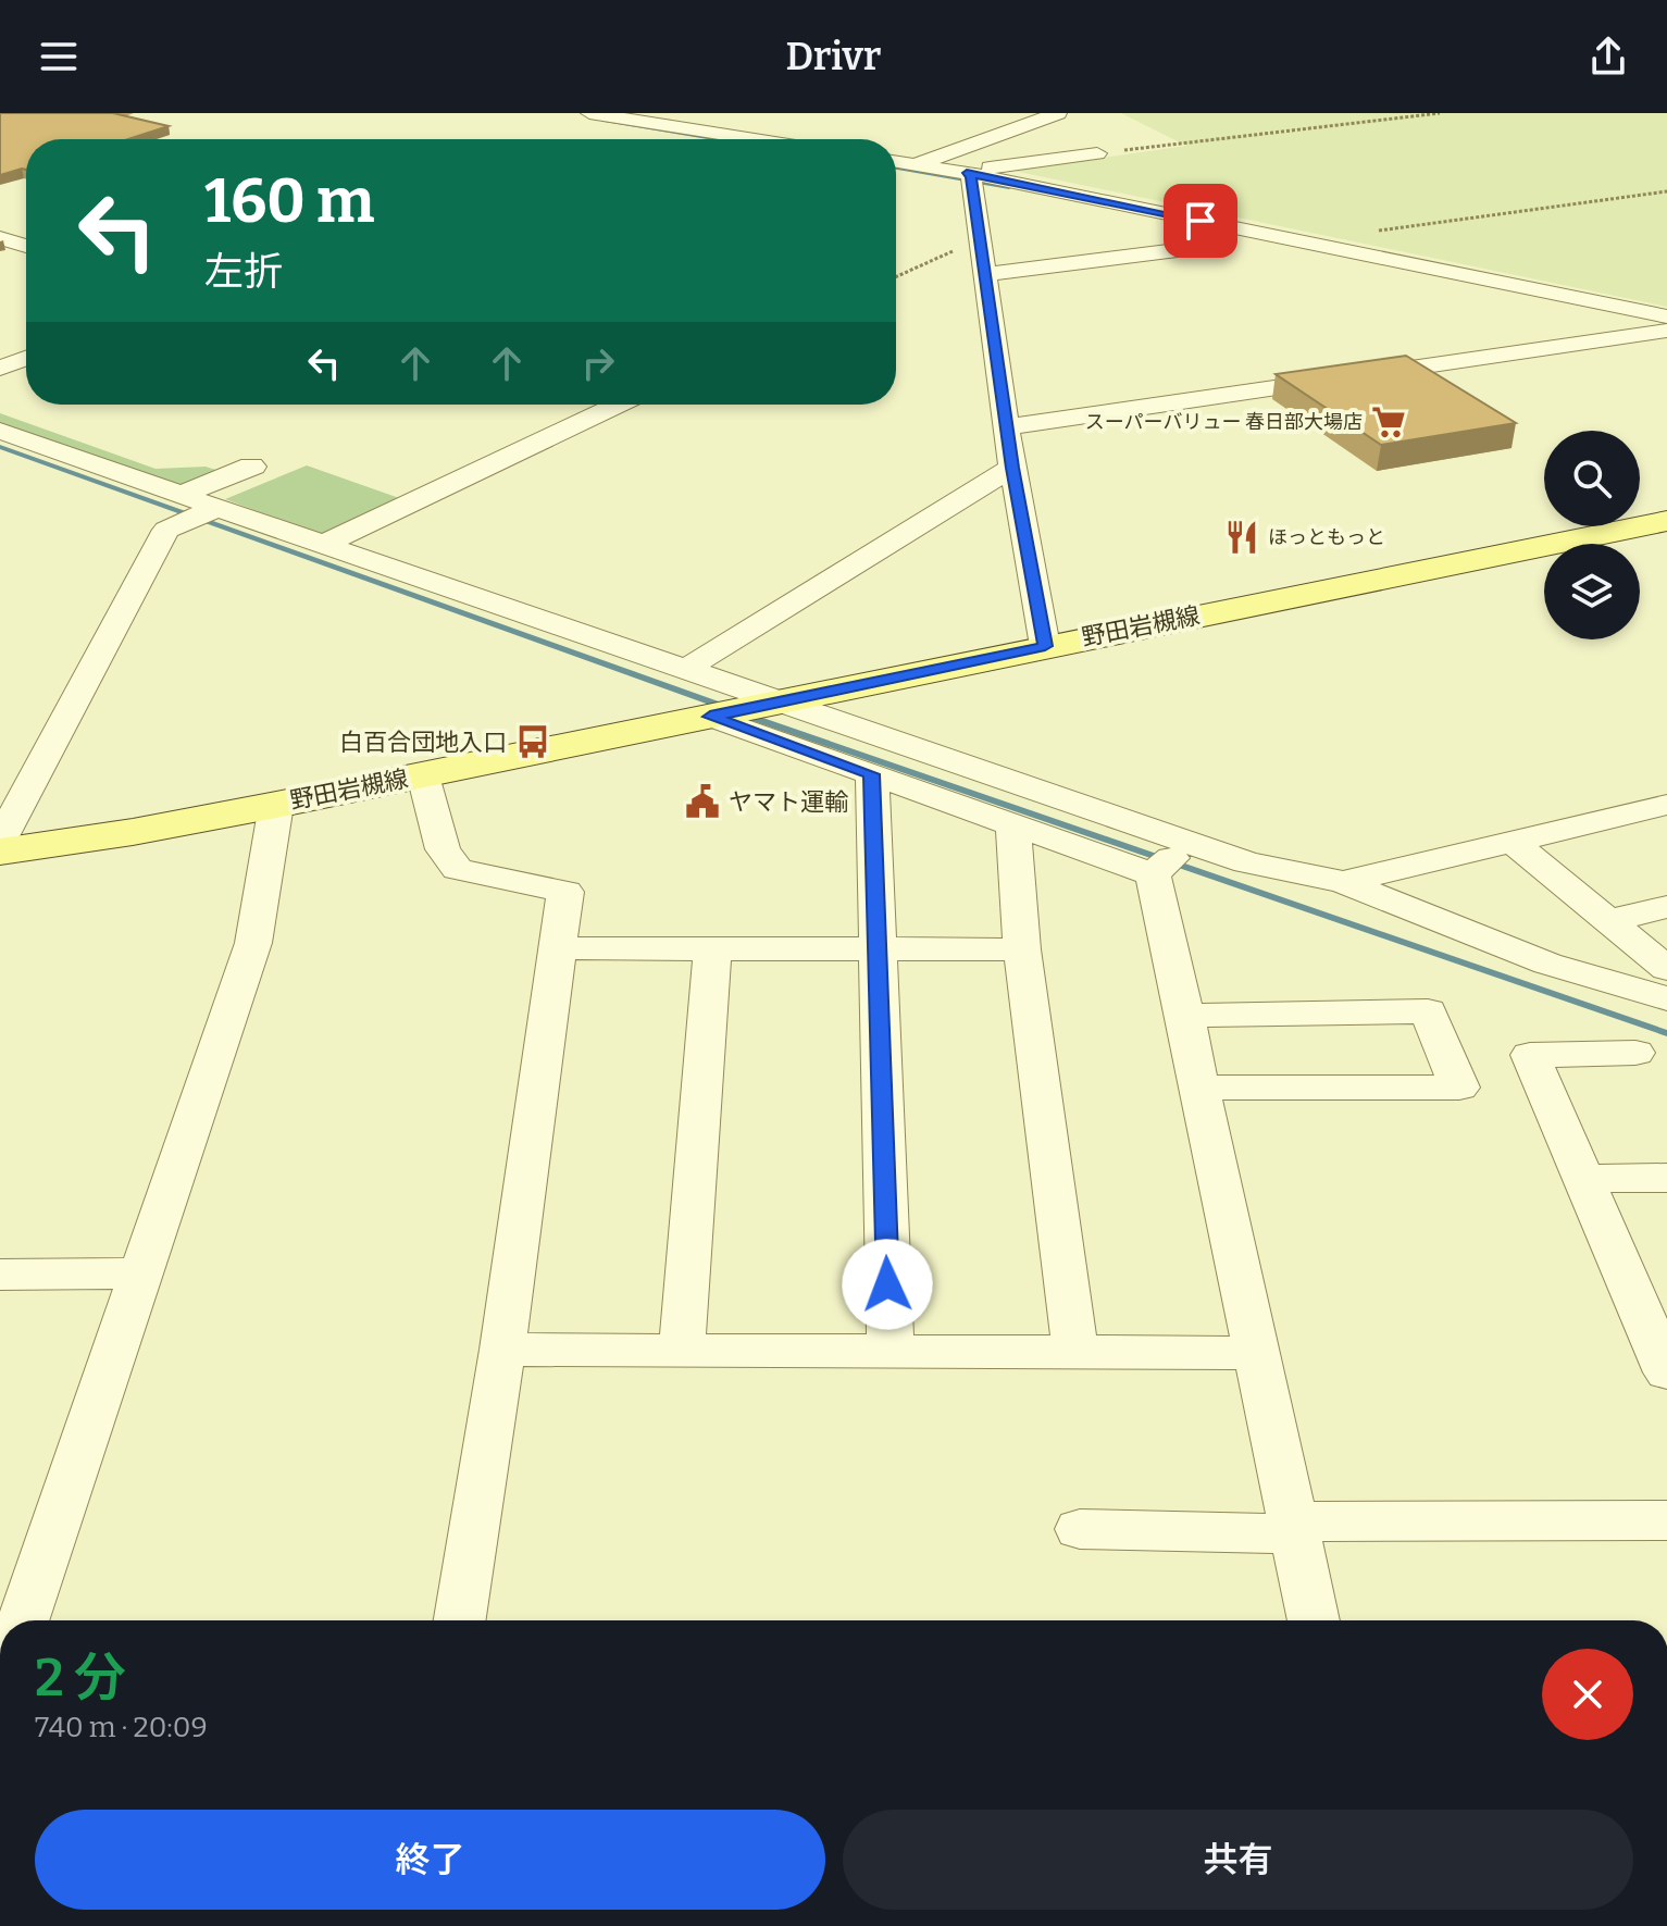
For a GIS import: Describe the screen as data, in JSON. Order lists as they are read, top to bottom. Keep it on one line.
{"streets":{"main road":["野田岩槻線"]},"places":{"supermarket":["スーパーバリュー 春日部大場店"],"restaurant":["ほっともっと"],"bus stop":["白百合団地入口"],"public building":["ヤマト運輸"]},"page":{"header":"Drivr","turn":["160 m","左折"],"heading":["2 分","740 m · 20:09"],"buttons":["終了","共有"]}}
